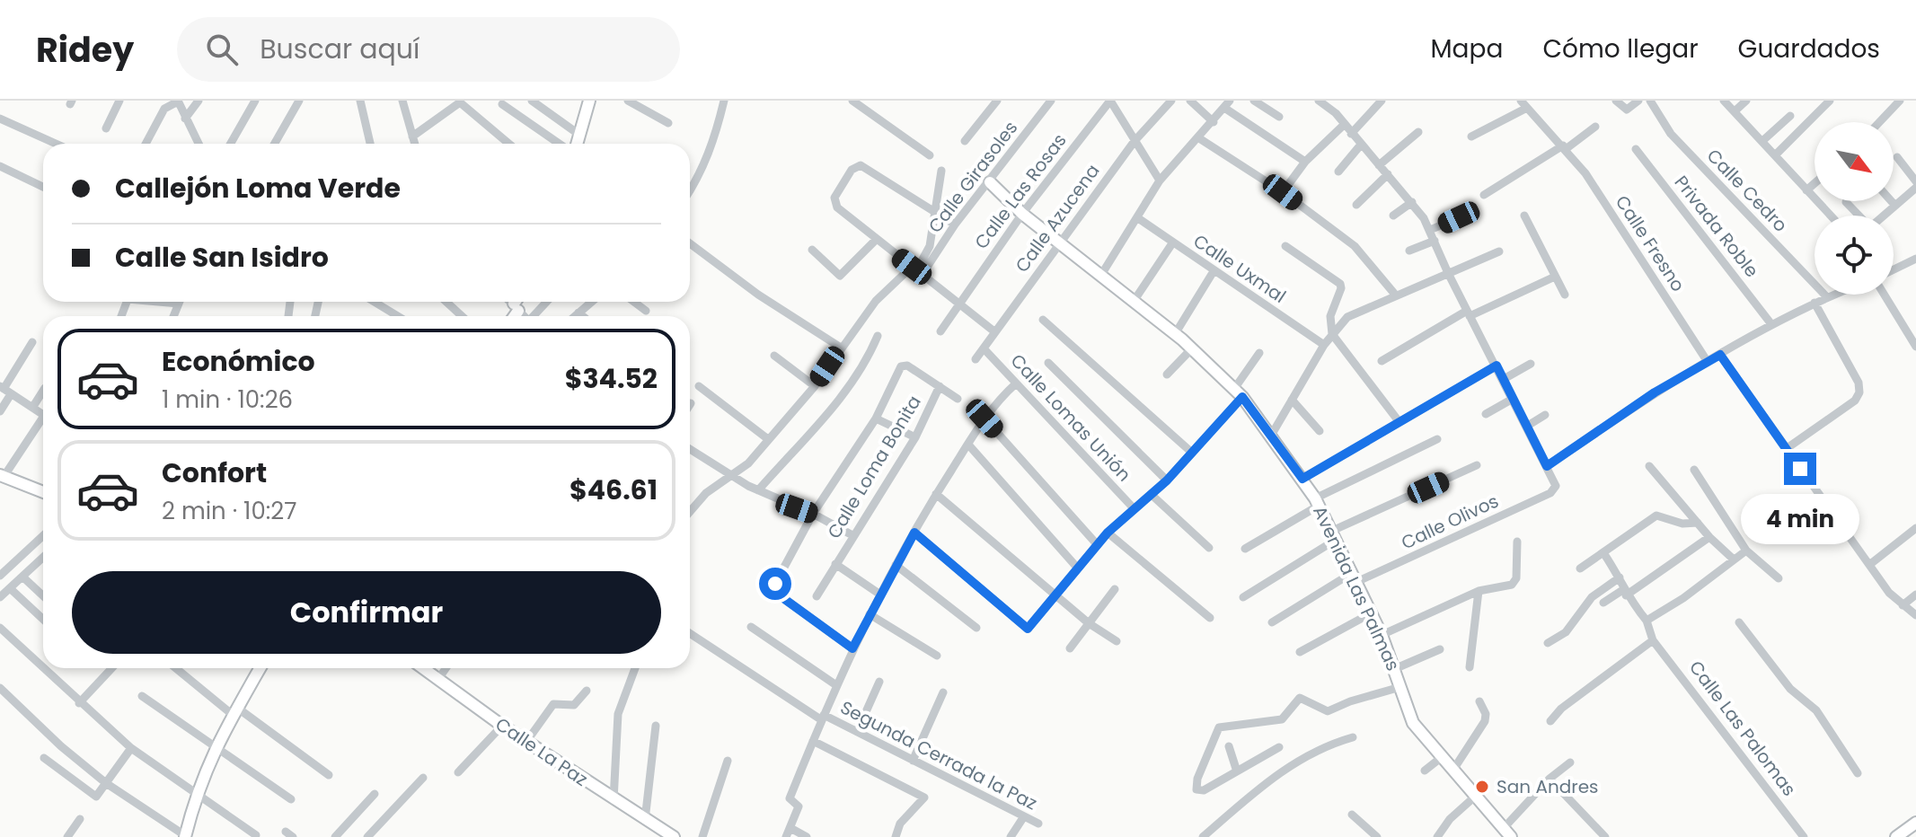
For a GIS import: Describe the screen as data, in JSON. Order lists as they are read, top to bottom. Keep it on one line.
{"streets":{"main road":["Avenida Las Palmas","Calle La Paz"],"street":["Calle Girasoles","Calle Cedro","Calle Las Rosas","Calle Azucena","Privada Roble","Calle Fresno","Calle Uxmal","Calle Lomas Unión","Calle Loma Bonita","Calle Olivos","Calle Las Palomas","Segunda Cerrada la Paz"]},"crossings":[["Calle Girasoles","Avenida Las Palmas"],["Calle Las Rosas","Avenida Las Palmas"],["Calle Azucena","Calle Lomas Unión"],["Calle Azucena","Avenida Las Palmas"],["Calle Olivos","Avenida Las Palmas"]],"places":["San Andres"],"north":"bottom right","page":{"header":"Ridey","search":"Buscar aquí","nav":["Mapa","Cómo llegar","Guardados"],"banner":["Callejón Loma Verde","Calle San Isidro"],"list":[{"name":"Económico","note":"1 min · 10:26","value":"$34.52"},{"name":"Confort","note":"2 min · 10:27","value":"$46.61"}],"bubble":"4 min","buttons":"Confirmar"}}
